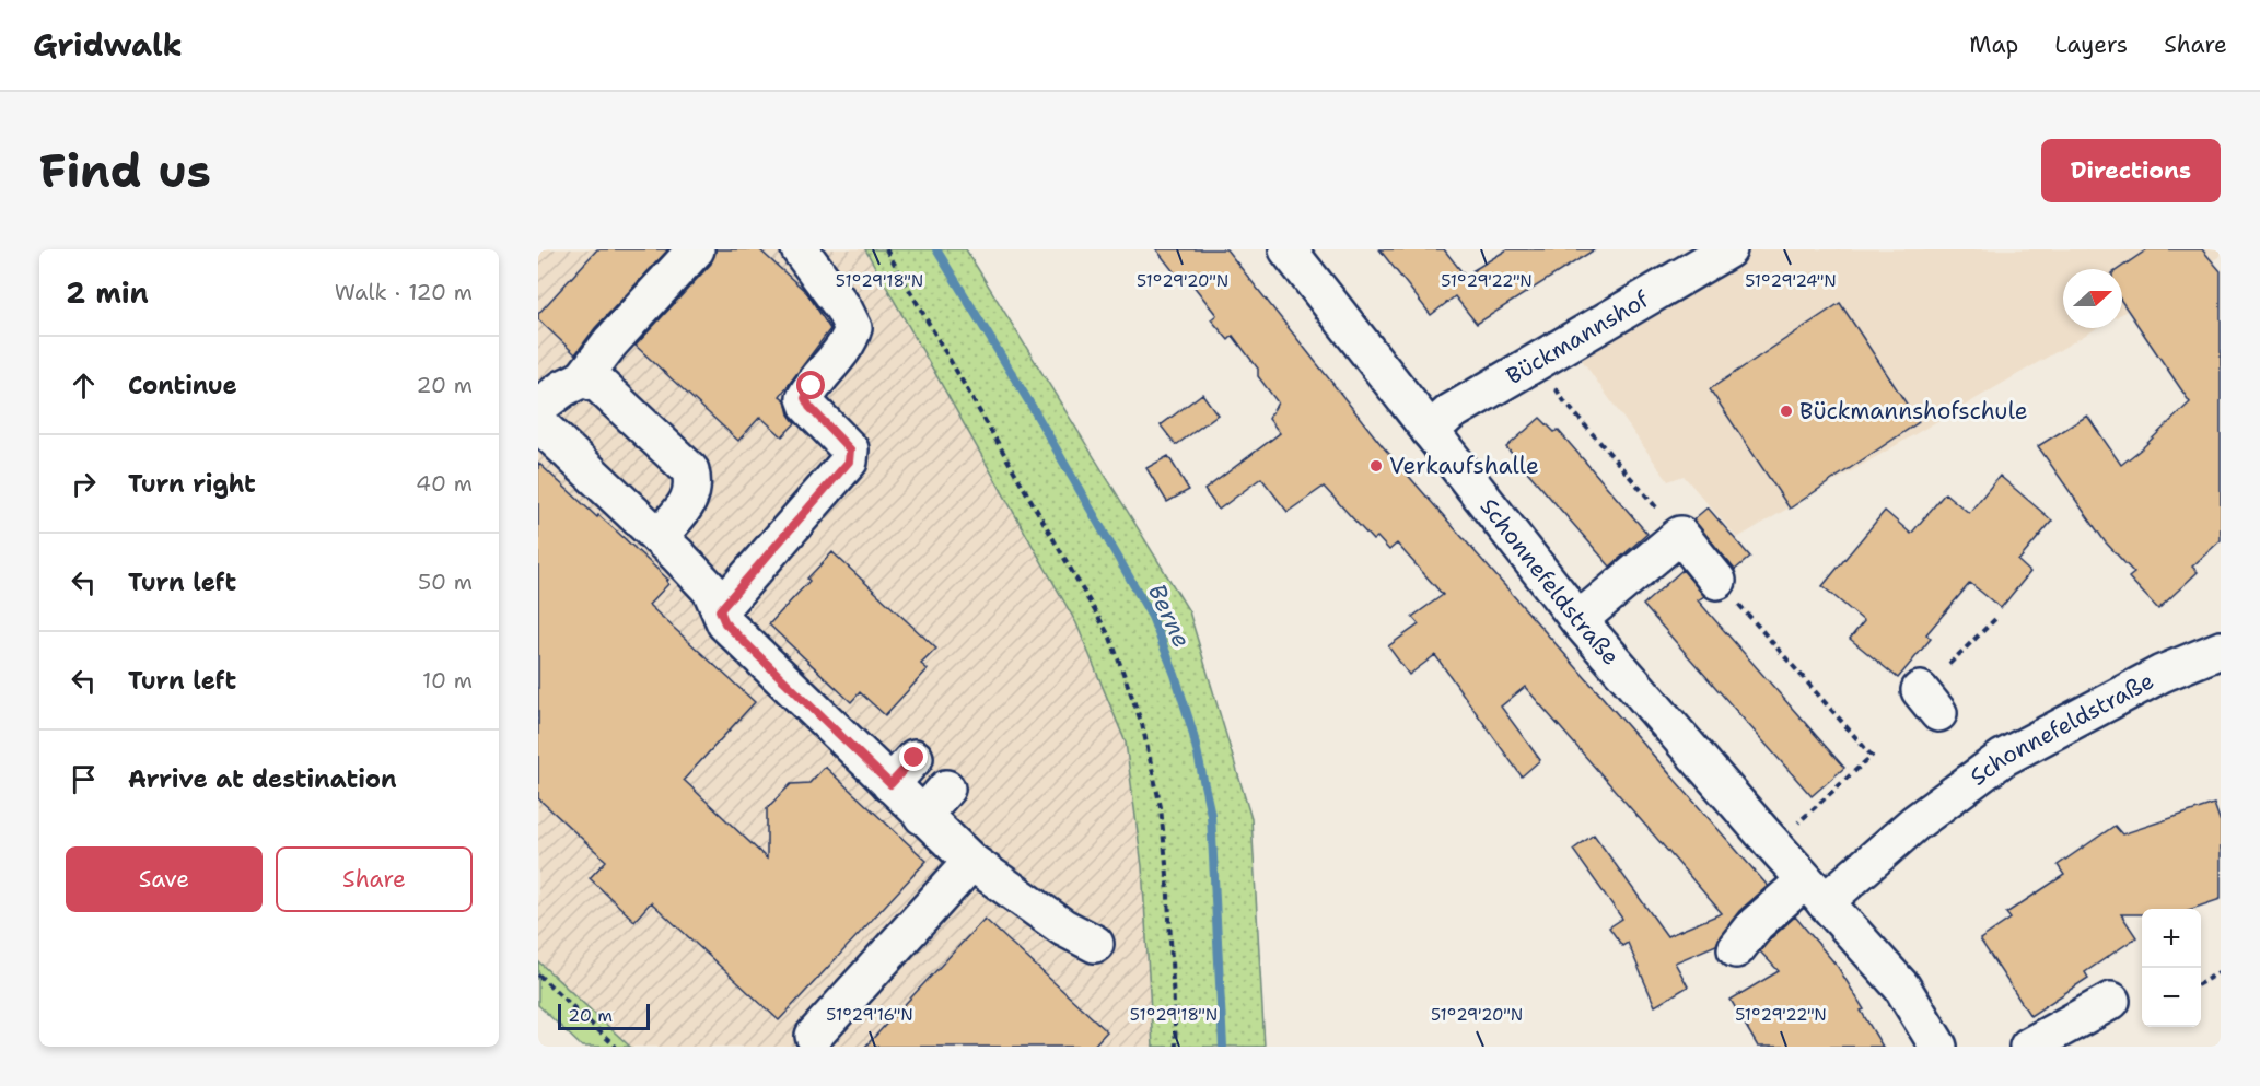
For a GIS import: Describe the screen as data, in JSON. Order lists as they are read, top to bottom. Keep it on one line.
{"streets":{"street":["Bückmannshof","Schonnefeldstraße"]},"crossings":[["Bückmannshof","Schonnefeldstraße"]],"water":["Berne"],"places":["Bückmannshofschule","Verkaufshalle"],"scale_bar":"20 m","north":"right","page":{"header":"Gridwalk","nav":["Map","Layers","Share"],"buttons":["Directions",["Save","Share"]],"title":"Find us","heading":["2 min","Walk · 120 m"],"list":[["Continue","20 m"],["Turn right","40 m"],["Turn left","50 m"],["Turn left","10 m"],"Arrive at destination"],"map_buttons":["+","−"],"scale":"20 m"},"coordinates":["51°29'18\"N","51°29'20\"N","51°29'22\"N","51°29'24\"N","51°29'16\"N"]}
